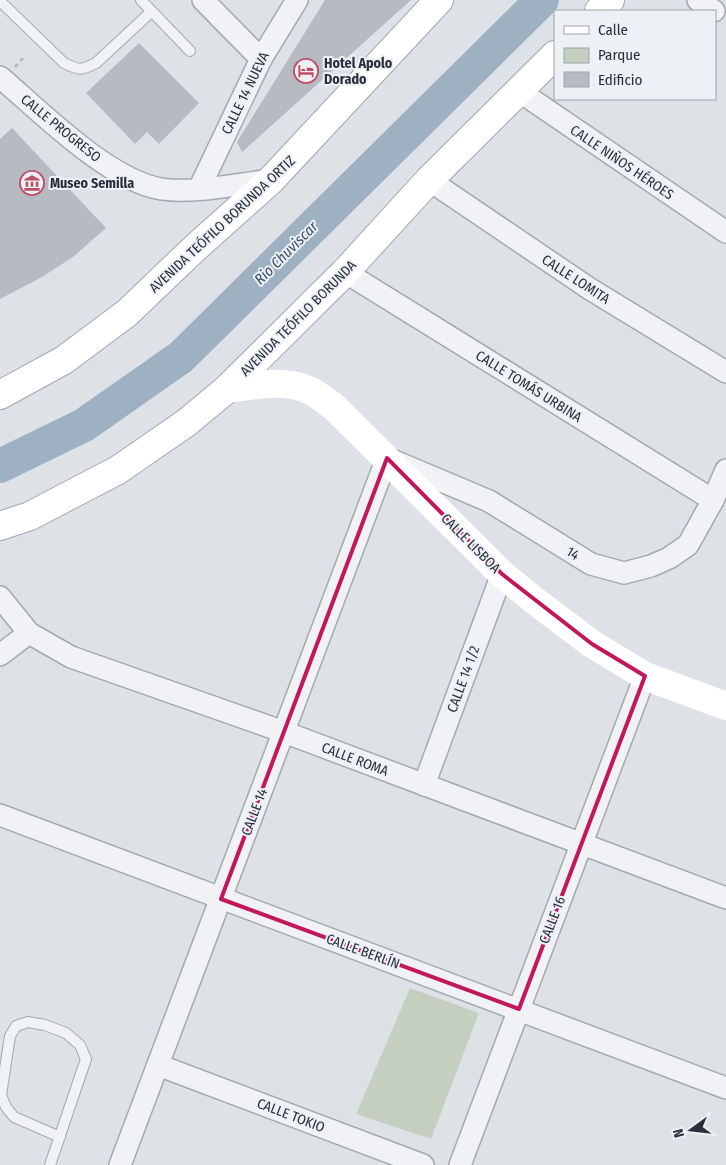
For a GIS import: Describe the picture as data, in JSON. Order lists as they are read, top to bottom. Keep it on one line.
{"streets":{"main road":["AVENIDA TEÓFILO BORUNDA ORTIZ","AVENIDA TEÓFILO BORUNDA","CALLE LISBOA"],"street":["CALLE 14 NUEVA","CALLE PROGRESO","CALLE NIÑOS HÉROES","CALLE LOMITA","CALLE TOMÁS URBINA","14","CALLE 14 1/2","CALLE ROMA","CALLE 14","CALLE 16","CALLE BERLÍN","CALLE TOKIO"]},"crossings":[["CALLE 14 NUEVA","CALLE PROGRESO"],["CALLE PROGRESO","AVENIDA TEÓFILO BORUNDA ORTIZ"],["CALLE NIÑOS HÉROES","AVENIDA TEÓFILO BORUNDA"],["CALLE LOMITA","AVENIDA TEÓFILO BORUNDA"],["AVENIDA TEÓFILO BORUNDA","CALLE TOMÁS URBINA"],["AVENIDA TEÓFILO BORUNDA","CALLE LISBOA"],["CALLE TOMÁS URBINA","14"],["CALLE LISBOA","14"],["CALLE LISBOA","CALLE 14 1/2"],["CALLE LISBOA","CALLE 14"],["CALLE LISBOA","CALLE 16"],["14","CALLE 14"],["CALLE 14 1/2","CALLE ROMA"],["CALLE ROMA","CALLE 14"],["CALLE ROMA","CALLE 16"],["CALLE 14","CALLE BERLÍN"],["CALLE 14","CALLE TOKIO"],["CALLE 16","CALLE BERLÍN"]],"water":["Rio Chuviscar"],"places":{"hotel":["Hotel Apolo Dorado"],"museum":["Museo Semilla"]},"legend":["Calle","Parque","Edificio"],"north":"left"}
